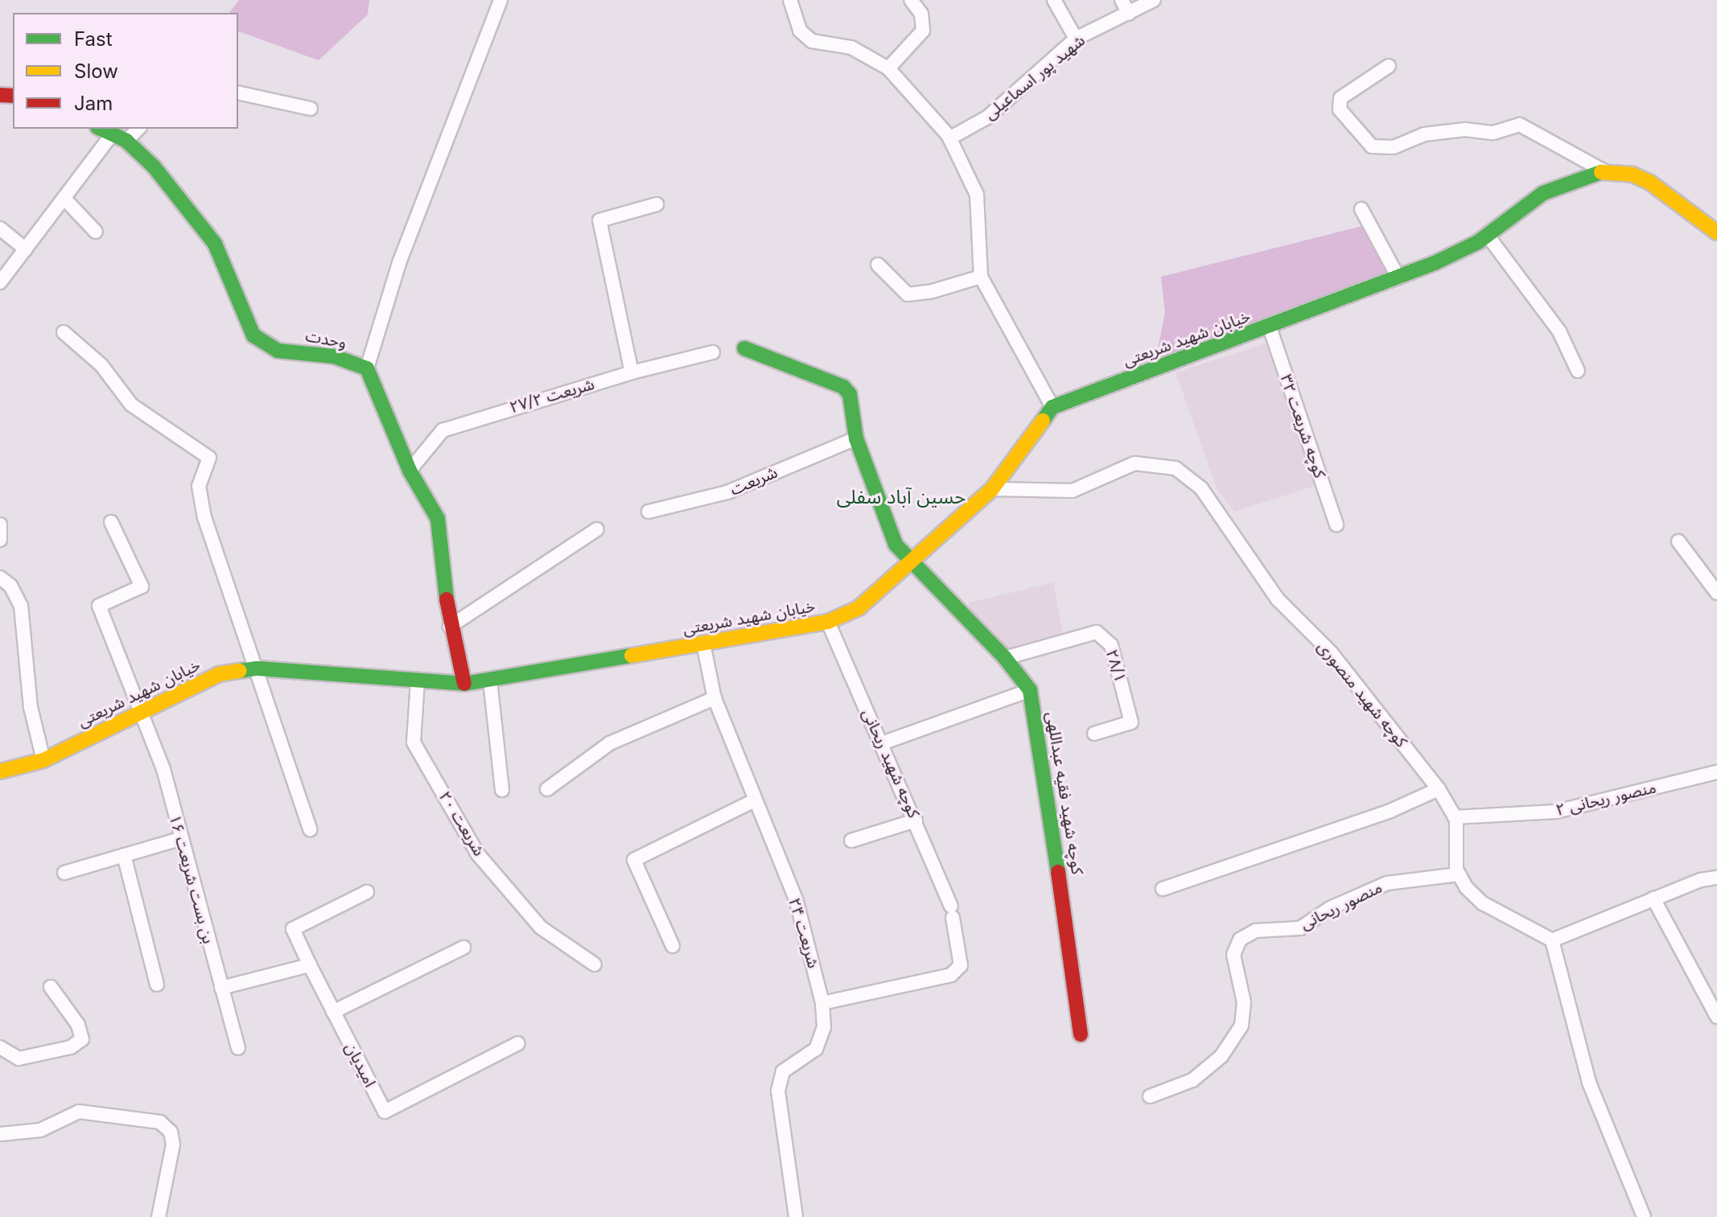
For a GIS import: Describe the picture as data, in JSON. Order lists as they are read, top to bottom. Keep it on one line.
{"streets":{"street":["شهید پور اسماعیلی","خیابان شهید شریعتی","وحدت","شریعت ۲۷/۲","کوچه شریعت ۳۲","شریعت","۲۸/۱","کوچه شهید منصوری","کوچه شهید ریحانی","کوچه شهید فقیه عبداللهی","منصور ریحانی ۲","شریعت ۲۰","بن بست شریعت ۱۶","منصور ریحانی","شریعت ۲۴","امیدیان"]},"crossings":[["خیابان شهید شریعتی","کوچه شریعت ۳۲"],["خیابان شهید شریعتی","کوچه شهید منصوری"],["خیابان شهید شریعتی","کوچه شهید ریحانی"],["خیابان شهید شریعتی","کوچه شهید فقیه عبداللهی"],["خیابان شهید شریعتی","شریعت ۲۰"],["خیابان شهید شریعتی","بن بست شریعت ۱۶"],["خیابان شهید شریعتی","شریعت ۲۴"],["شریعت","کوچه شهید فقیه عبداللهی"],["۲۸/۱","کوچه شهید فقیه عبداللهی"],["کوچه شهید منصوری","منصور ریحانی ۲"],["کوچه شهید منصوری","منصور ریحانی"],["کوچه شهید ریحانی","شریعت ۲۴"]],"districts":["حسین آباد سفلی"],"legend":["Fast","Slow","Jam"]}
